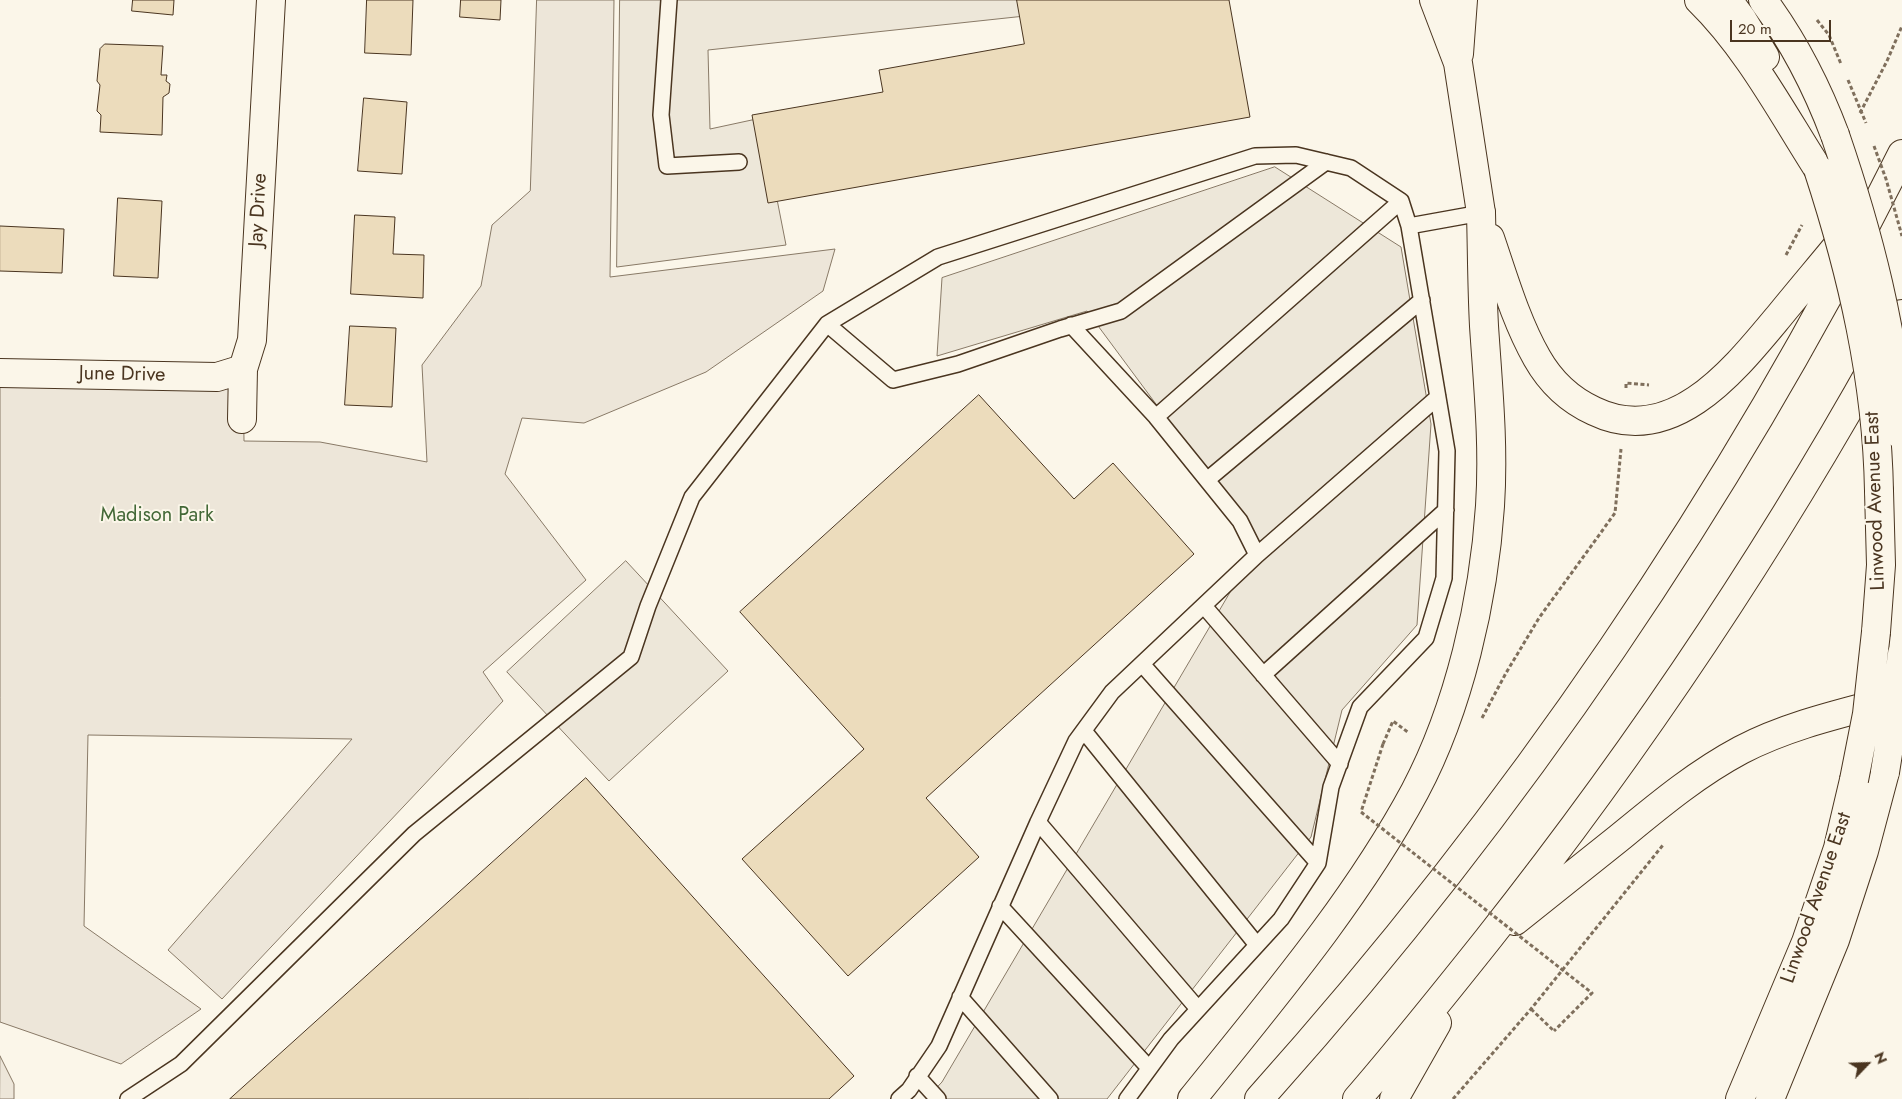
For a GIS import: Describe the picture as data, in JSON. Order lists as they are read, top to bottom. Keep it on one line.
{"streets":{"main road":["Jay Drive","June Drive","Linwood Avenue East"]},"crossings":[["Jay Drive","June Drive"]],"parks":["Madison Park"],"scale_bar":"20 m","north":"top right"}
